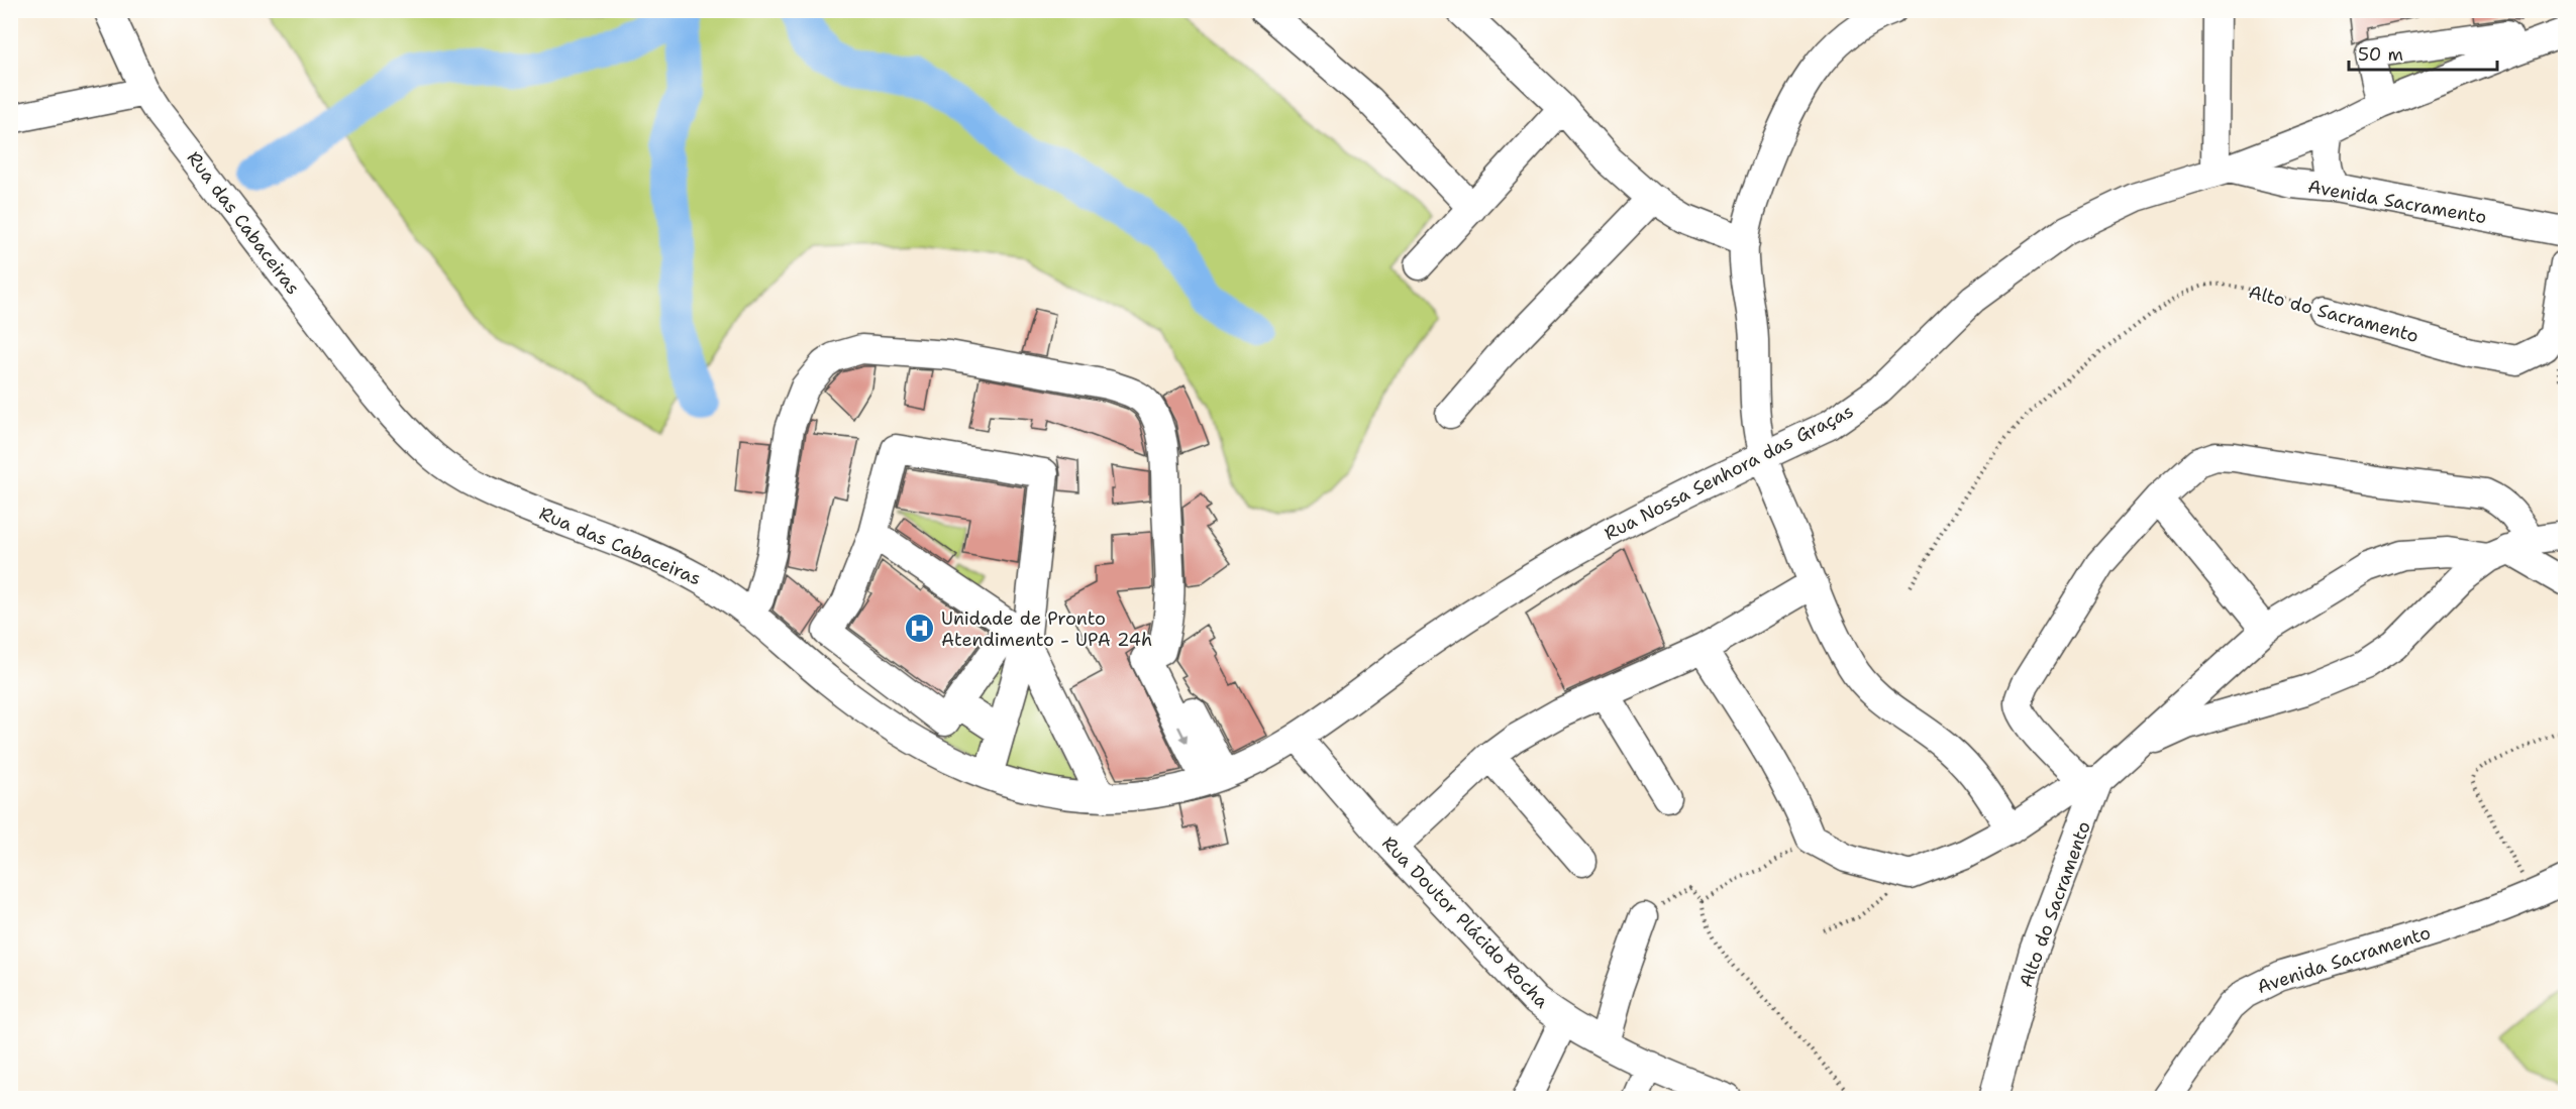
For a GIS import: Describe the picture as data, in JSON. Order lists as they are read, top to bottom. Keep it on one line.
{"streets":{"street":["Avenida Sacramento","Rua das Cabaceiras","Alto do Sacramento","Rua Nossa Senhora das Graças","Rua Doutor Plácido Rocha"]},"crossings":[["Avenida Sacramento","Rua Nossa Senhora das Graças"],["Rua das Cabaceiras","Rua Nossa Senhora das Graças"],["Rua das Cabaceiras","Rua Doutor Plácido Rocha"],["Rua Nossa Senhora das Graças","Rua Doutor Plácido Rocha"]],"places":{"hospital":["Unidade de Pronto Atendimento - UPA 24h"]},"scale_bar":"50 m"}
